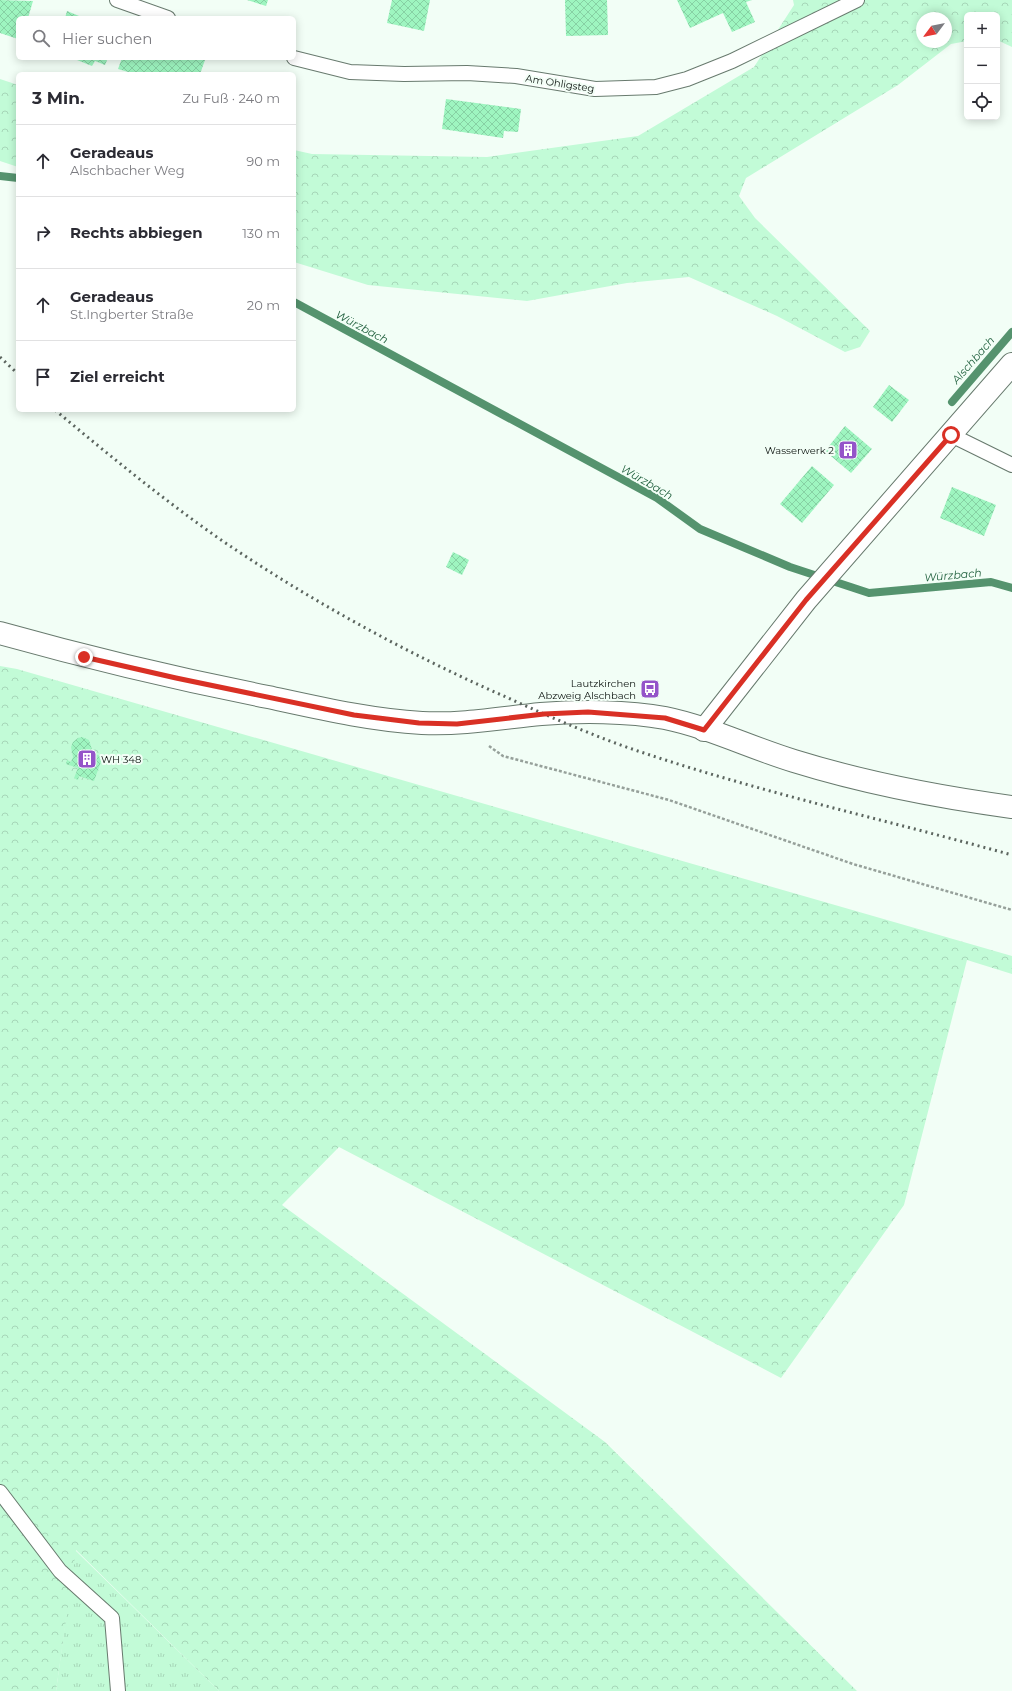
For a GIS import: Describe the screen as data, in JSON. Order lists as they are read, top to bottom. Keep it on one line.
{"streets":{"lane":["Am Ohligsteg"]},"water":["Würzbach","Alschbach"],"places":{"building":["Wasserwerk 2","WH 348"],"bus stop":["Lautzkirchen Abzweig Alschbach"]},"north":"bottom left","page":{"map_buttons":["+","−"],"search":"Hier suchen","heading":["3 Min.","Zu Fuß · 240 m"],"list":[["Geradeaus","Alschbacher Weg","90 m"],["Rechts abbiegen","130 m"],["Geradeaus","St.Ingberter Straße","20 m"],"Ziel erreicht"]}}
